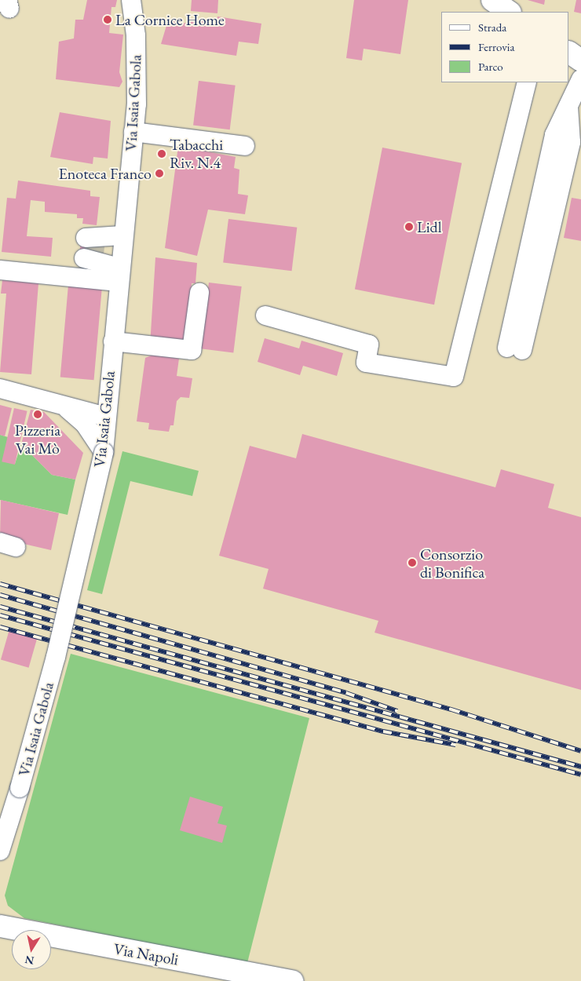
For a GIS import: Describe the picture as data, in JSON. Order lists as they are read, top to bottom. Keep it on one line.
{"streets":{"main road":["Via Napoli"],"street":["Via Isaia Gabola"]},"places":["La Cornice Home","Tabacchi Riv. N.4","Enoteca Franco","Lidl","Pizzeria Vai Mò","Consorzio di Bonifica"],"legend":["Strada","Ferrovia","Parco"],"north":"bottom"}
